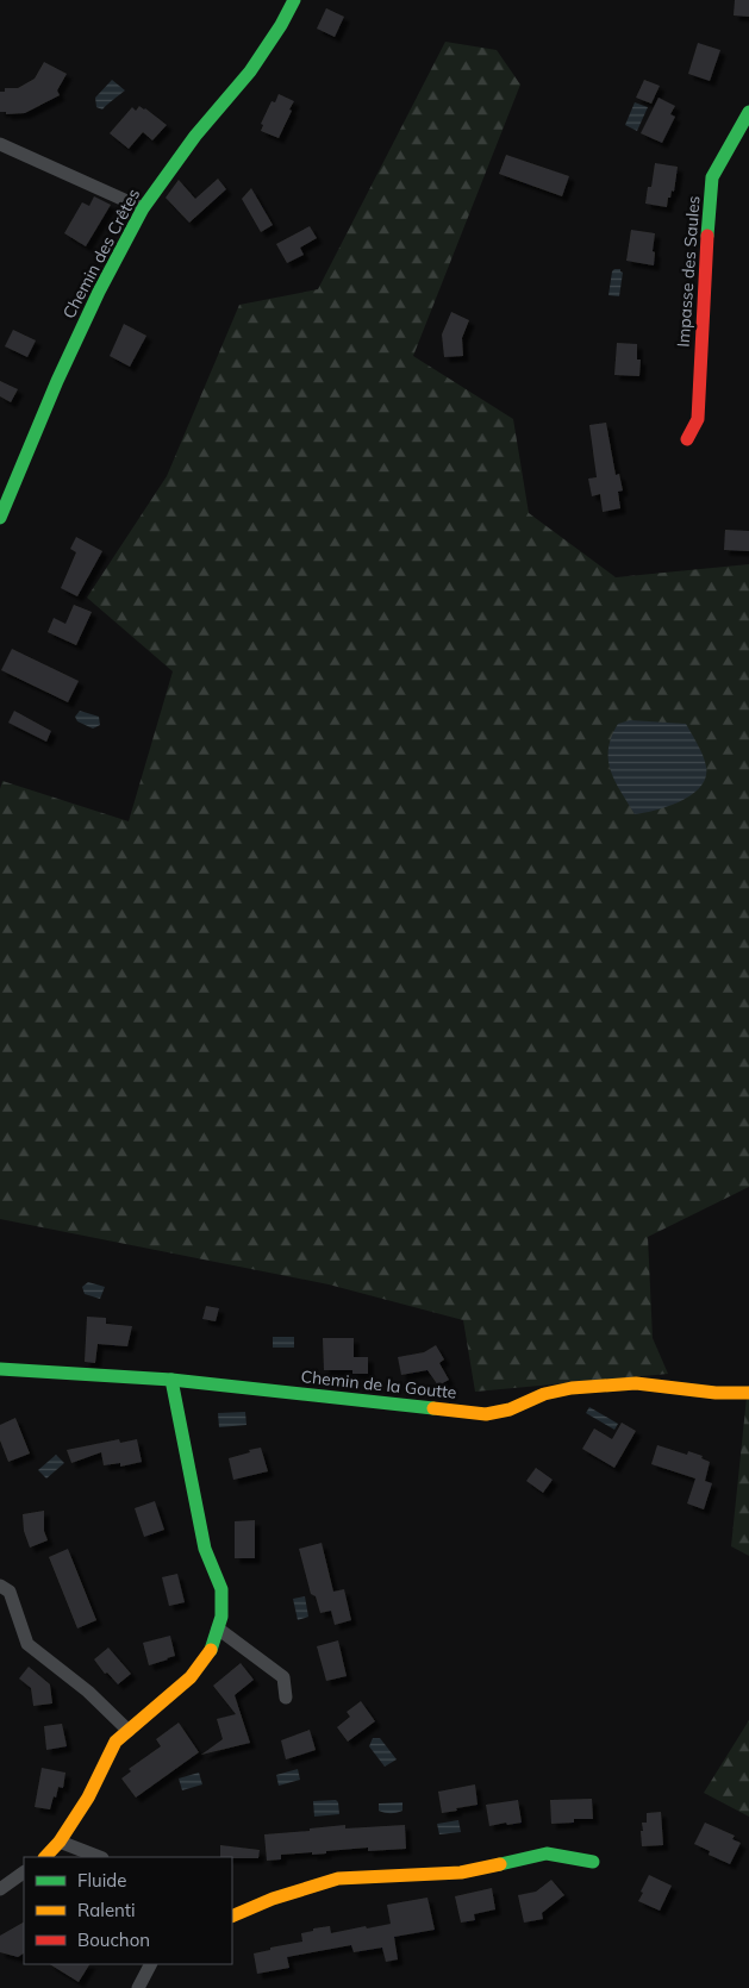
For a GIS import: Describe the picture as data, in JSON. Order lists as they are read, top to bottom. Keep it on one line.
{"streets":{"street":["Chemin des Crêtes","Impasse des Saules","Chemin de la Goutte"]},"legend":["Fluide","Ralenti","Bouchon"]}
